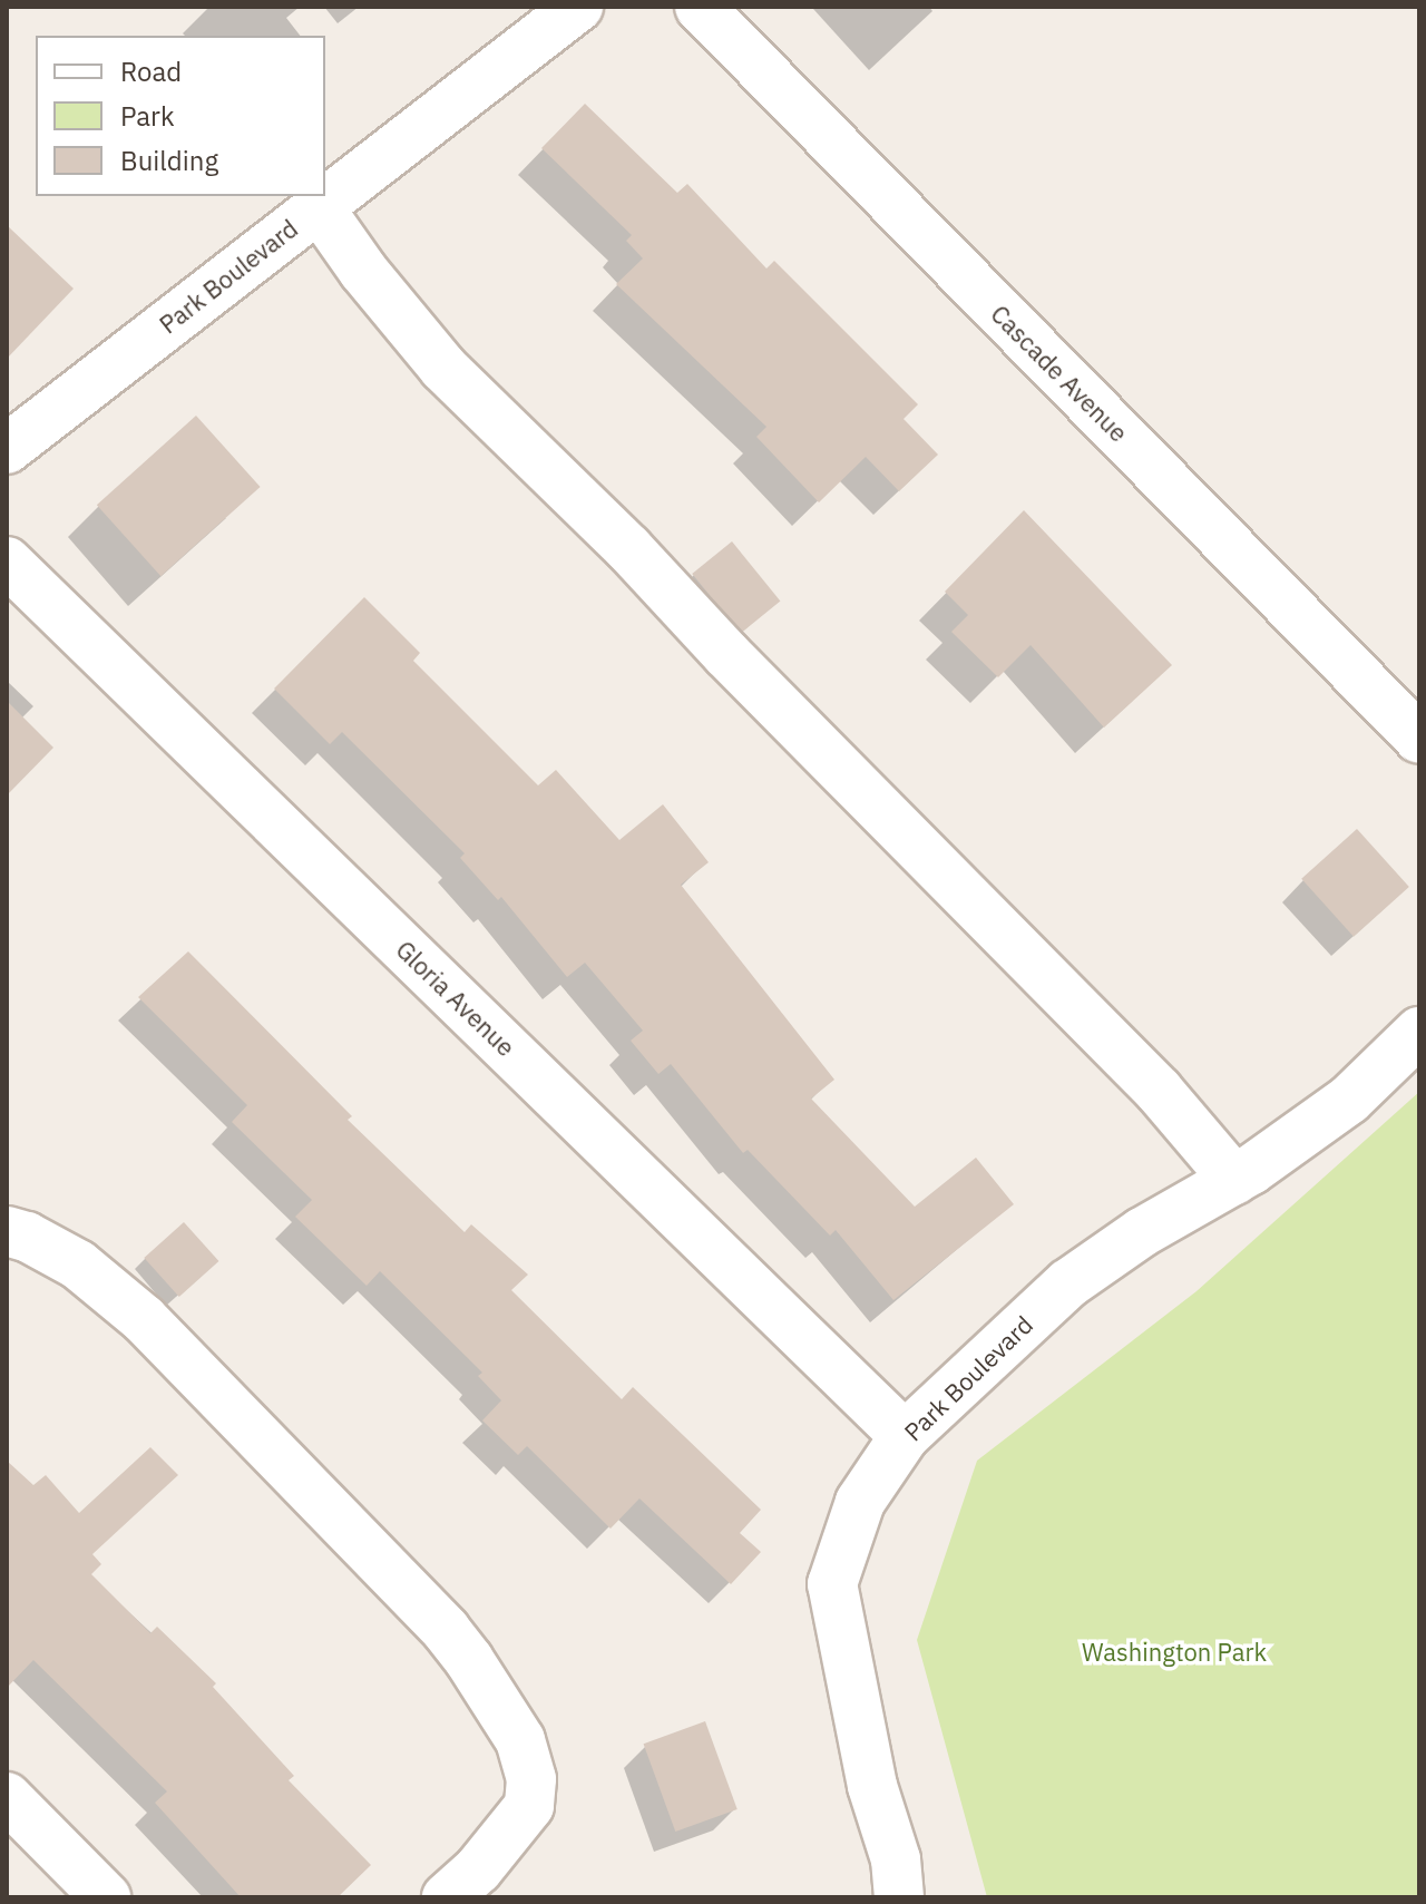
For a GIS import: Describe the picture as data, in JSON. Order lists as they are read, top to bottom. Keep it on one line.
{"streets":{"street":["Park Boulevard","Cascade Avenue","Gloria Avenue"]},"crossings":[["Park Boulevard","Gloria Avenue"]],"parks":["Washington Park"],"legend":["Road","Park","Building"]}
